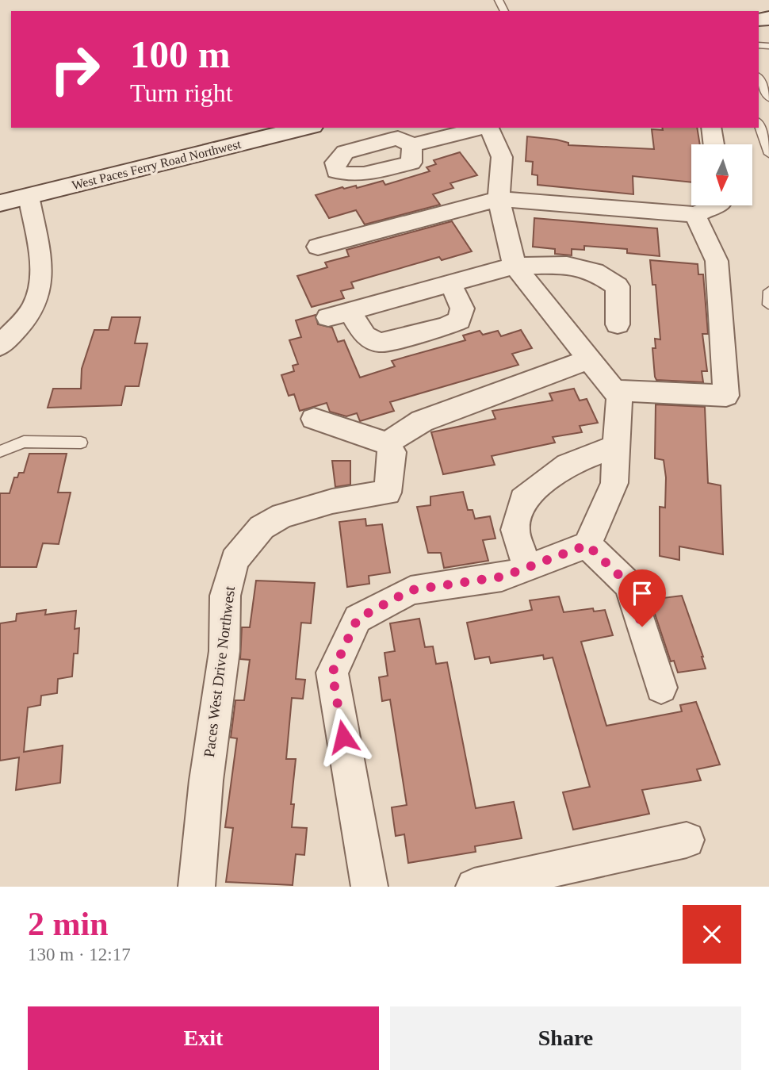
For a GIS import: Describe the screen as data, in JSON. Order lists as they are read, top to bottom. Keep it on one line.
{"streets":{"main road":["West Paces Ferry Road Northwest"],"street":["Paces West Drive Northwest"]},"north":"bottom","page":{"turn":["100 m","Turn right"],"heading":["2 min","130 m · 12:17"],"buttons":["Exit","Share"]}}
